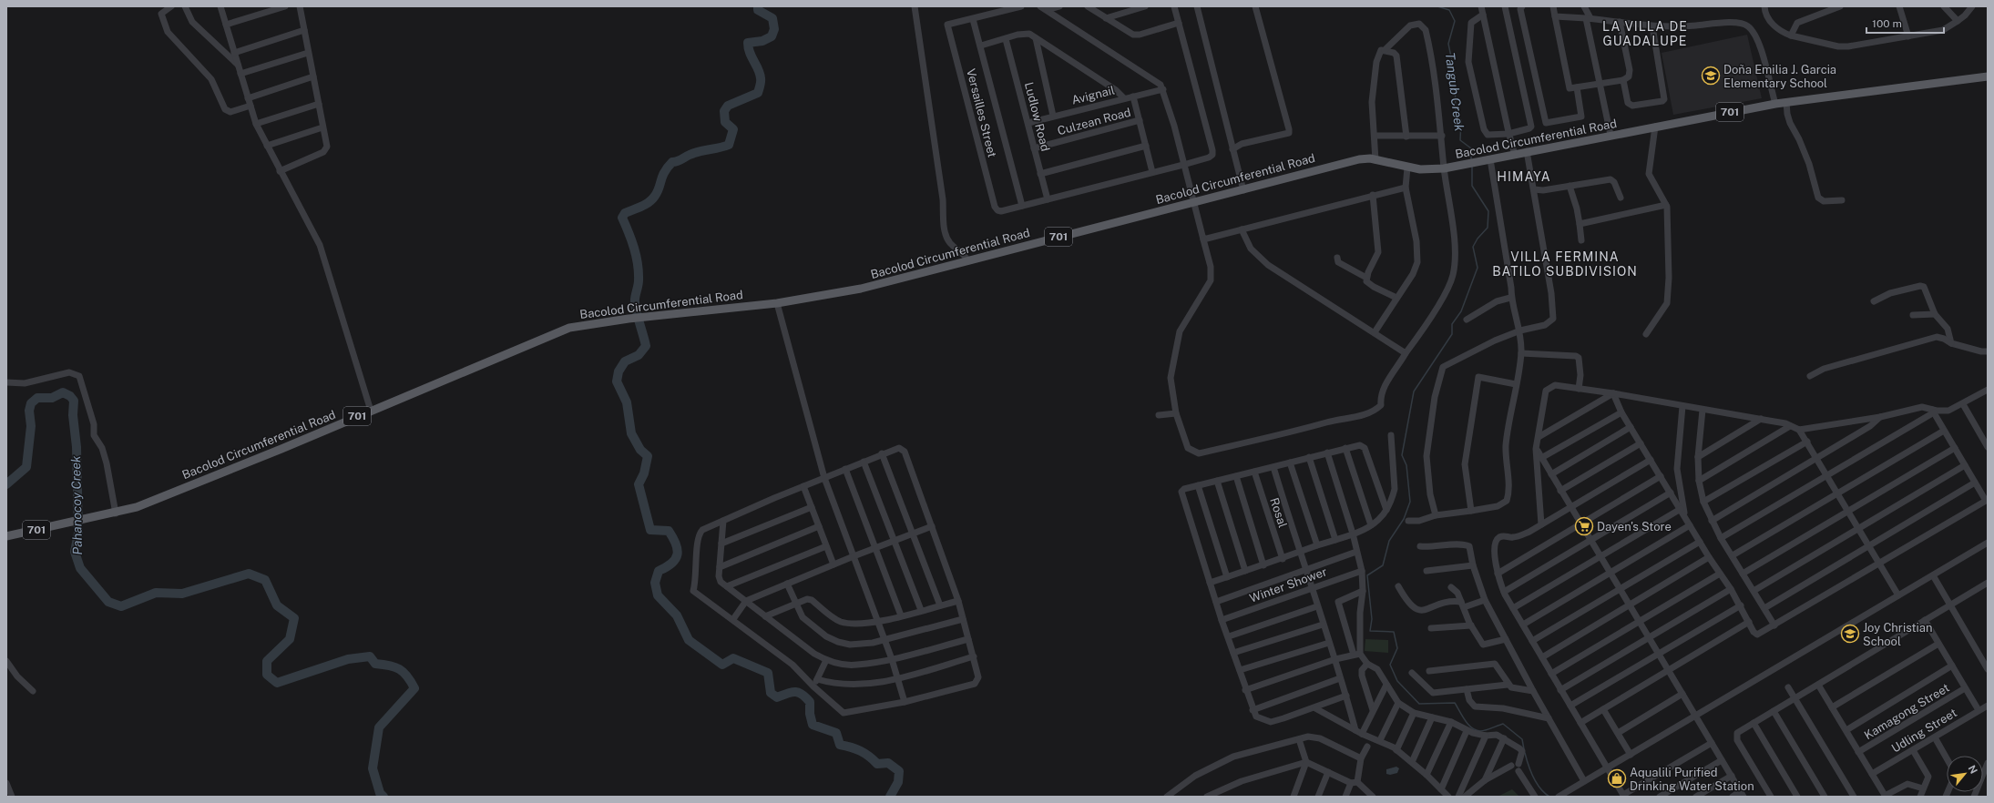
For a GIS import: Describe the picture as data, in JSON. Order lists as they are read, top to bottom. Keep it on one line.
{"streets":{"main road":["701","Bacolod Circumferential Road"],"street":["Avignail","Versailles Street","Ludlow Road","Culzean Road","Rosal","Winter Shower","Kamagong Street","Udling Street"]},"crossings":[["Avignail","Ludlow Road"],["Ludlow Road","Culzean Road"]],"districts":["LA VILLA DE GUADALUPE","HIMAYA","VILLA FERMINA BATILO SUBDIVISION"],"water":["Tangub Creek","Pahanocoy Creek"],"places":{"school or university":["Doña Emilia J. Garcia Elementary School","Joy Christian School"],"supermarket":["Dayen's Store"],"shop":["Aqualili Purified Drinking Water Station"]},"scale_bar":"100 m","north":"top right"}
